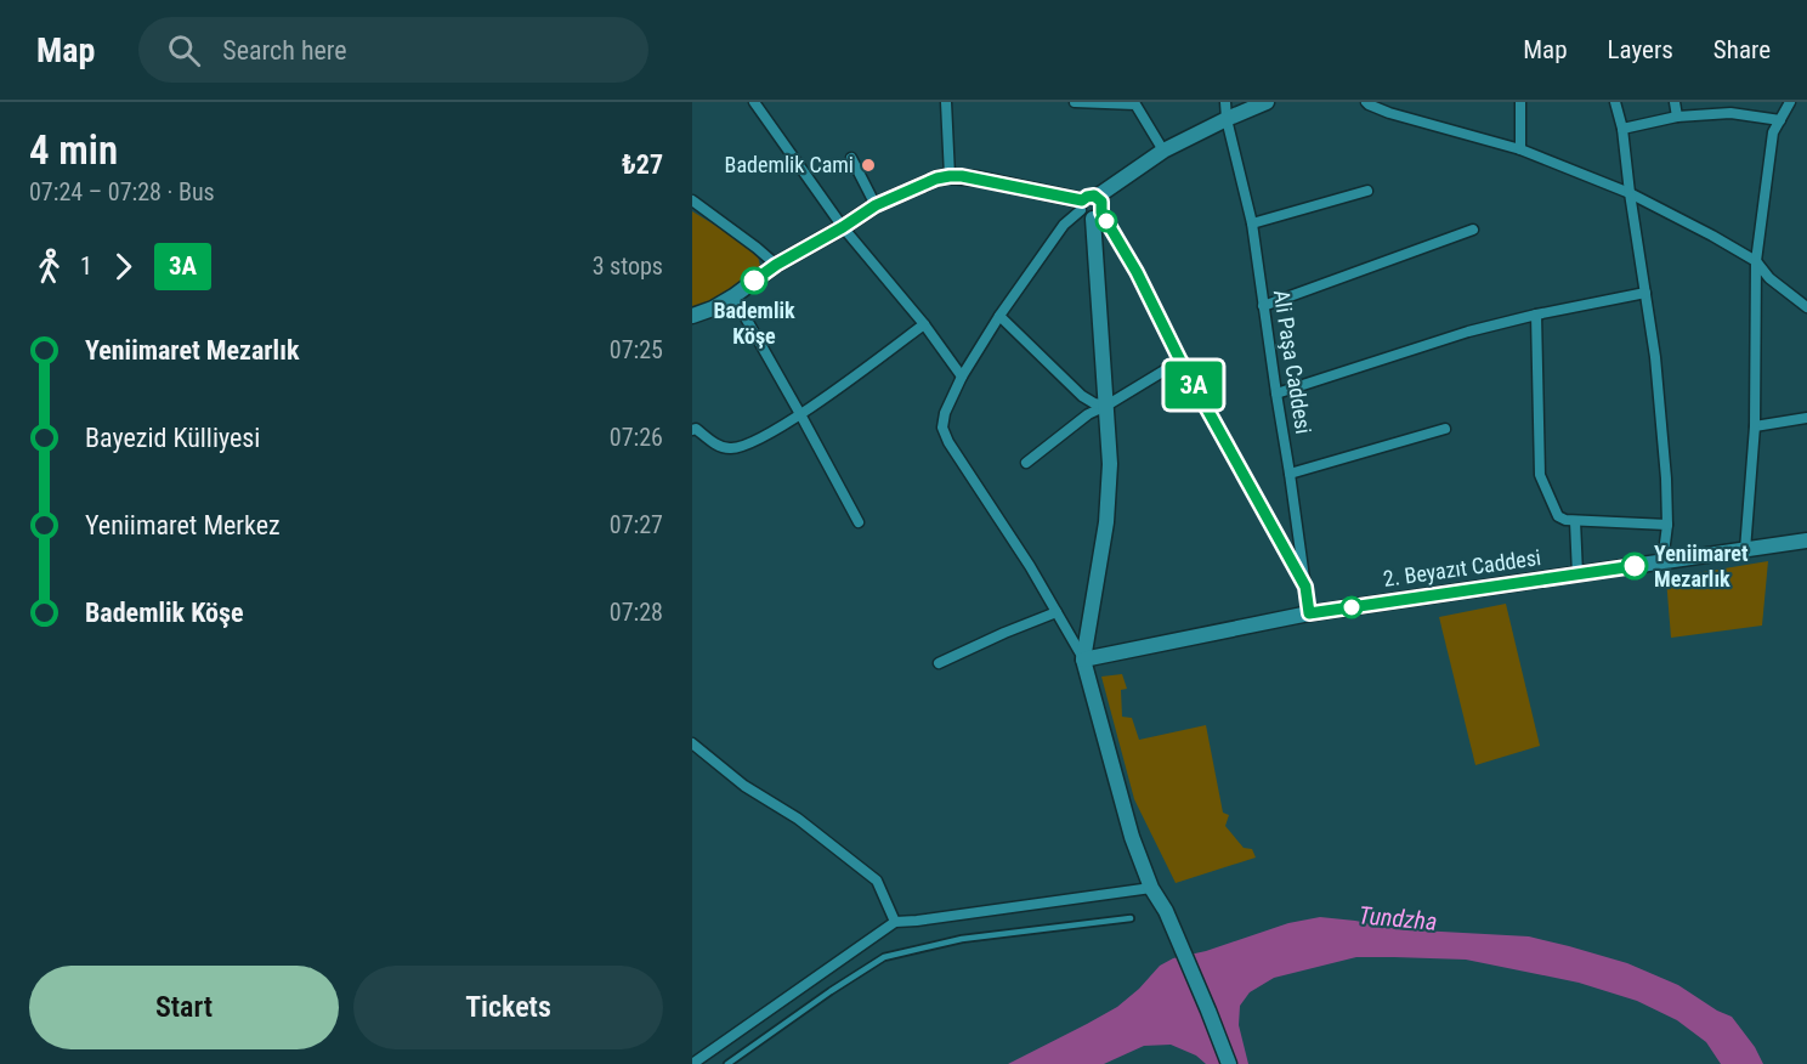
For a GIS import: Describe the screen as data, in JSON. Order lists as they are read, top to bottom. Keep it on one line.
{"streets":{"street":["Ali Paşa Caddesi","2. Beyazıt Caddesi"]},"crossings":[["Ali Paşa Caddesi","2. Beyazıt Caddesi"]],"water":["Tundzha"],"places":["Bademlik Cami","Bademlik Köşe","Yeniimaret Mezarlık"],"lines":["bus line 3A"],"page":{"header":"Map","search":"Search here","nav":["Map","Layers","Share"],"heading":["4 min","07:24 – 07:28 · Bus","₺27"],"on_map":"3A","legs":["1","3A","3 stops"],"list":[{"name":"Yeniimaret Mezarlık","value":"07:25"},{"name":"Bayezid Külliyesi","value":"07:26"},{"name":"Yeniimaret Merkez","value":"07:27"},{"name":"Bademlik Köşe","value":"07:28"}],"buttons":["Start","Tickets"]}}
